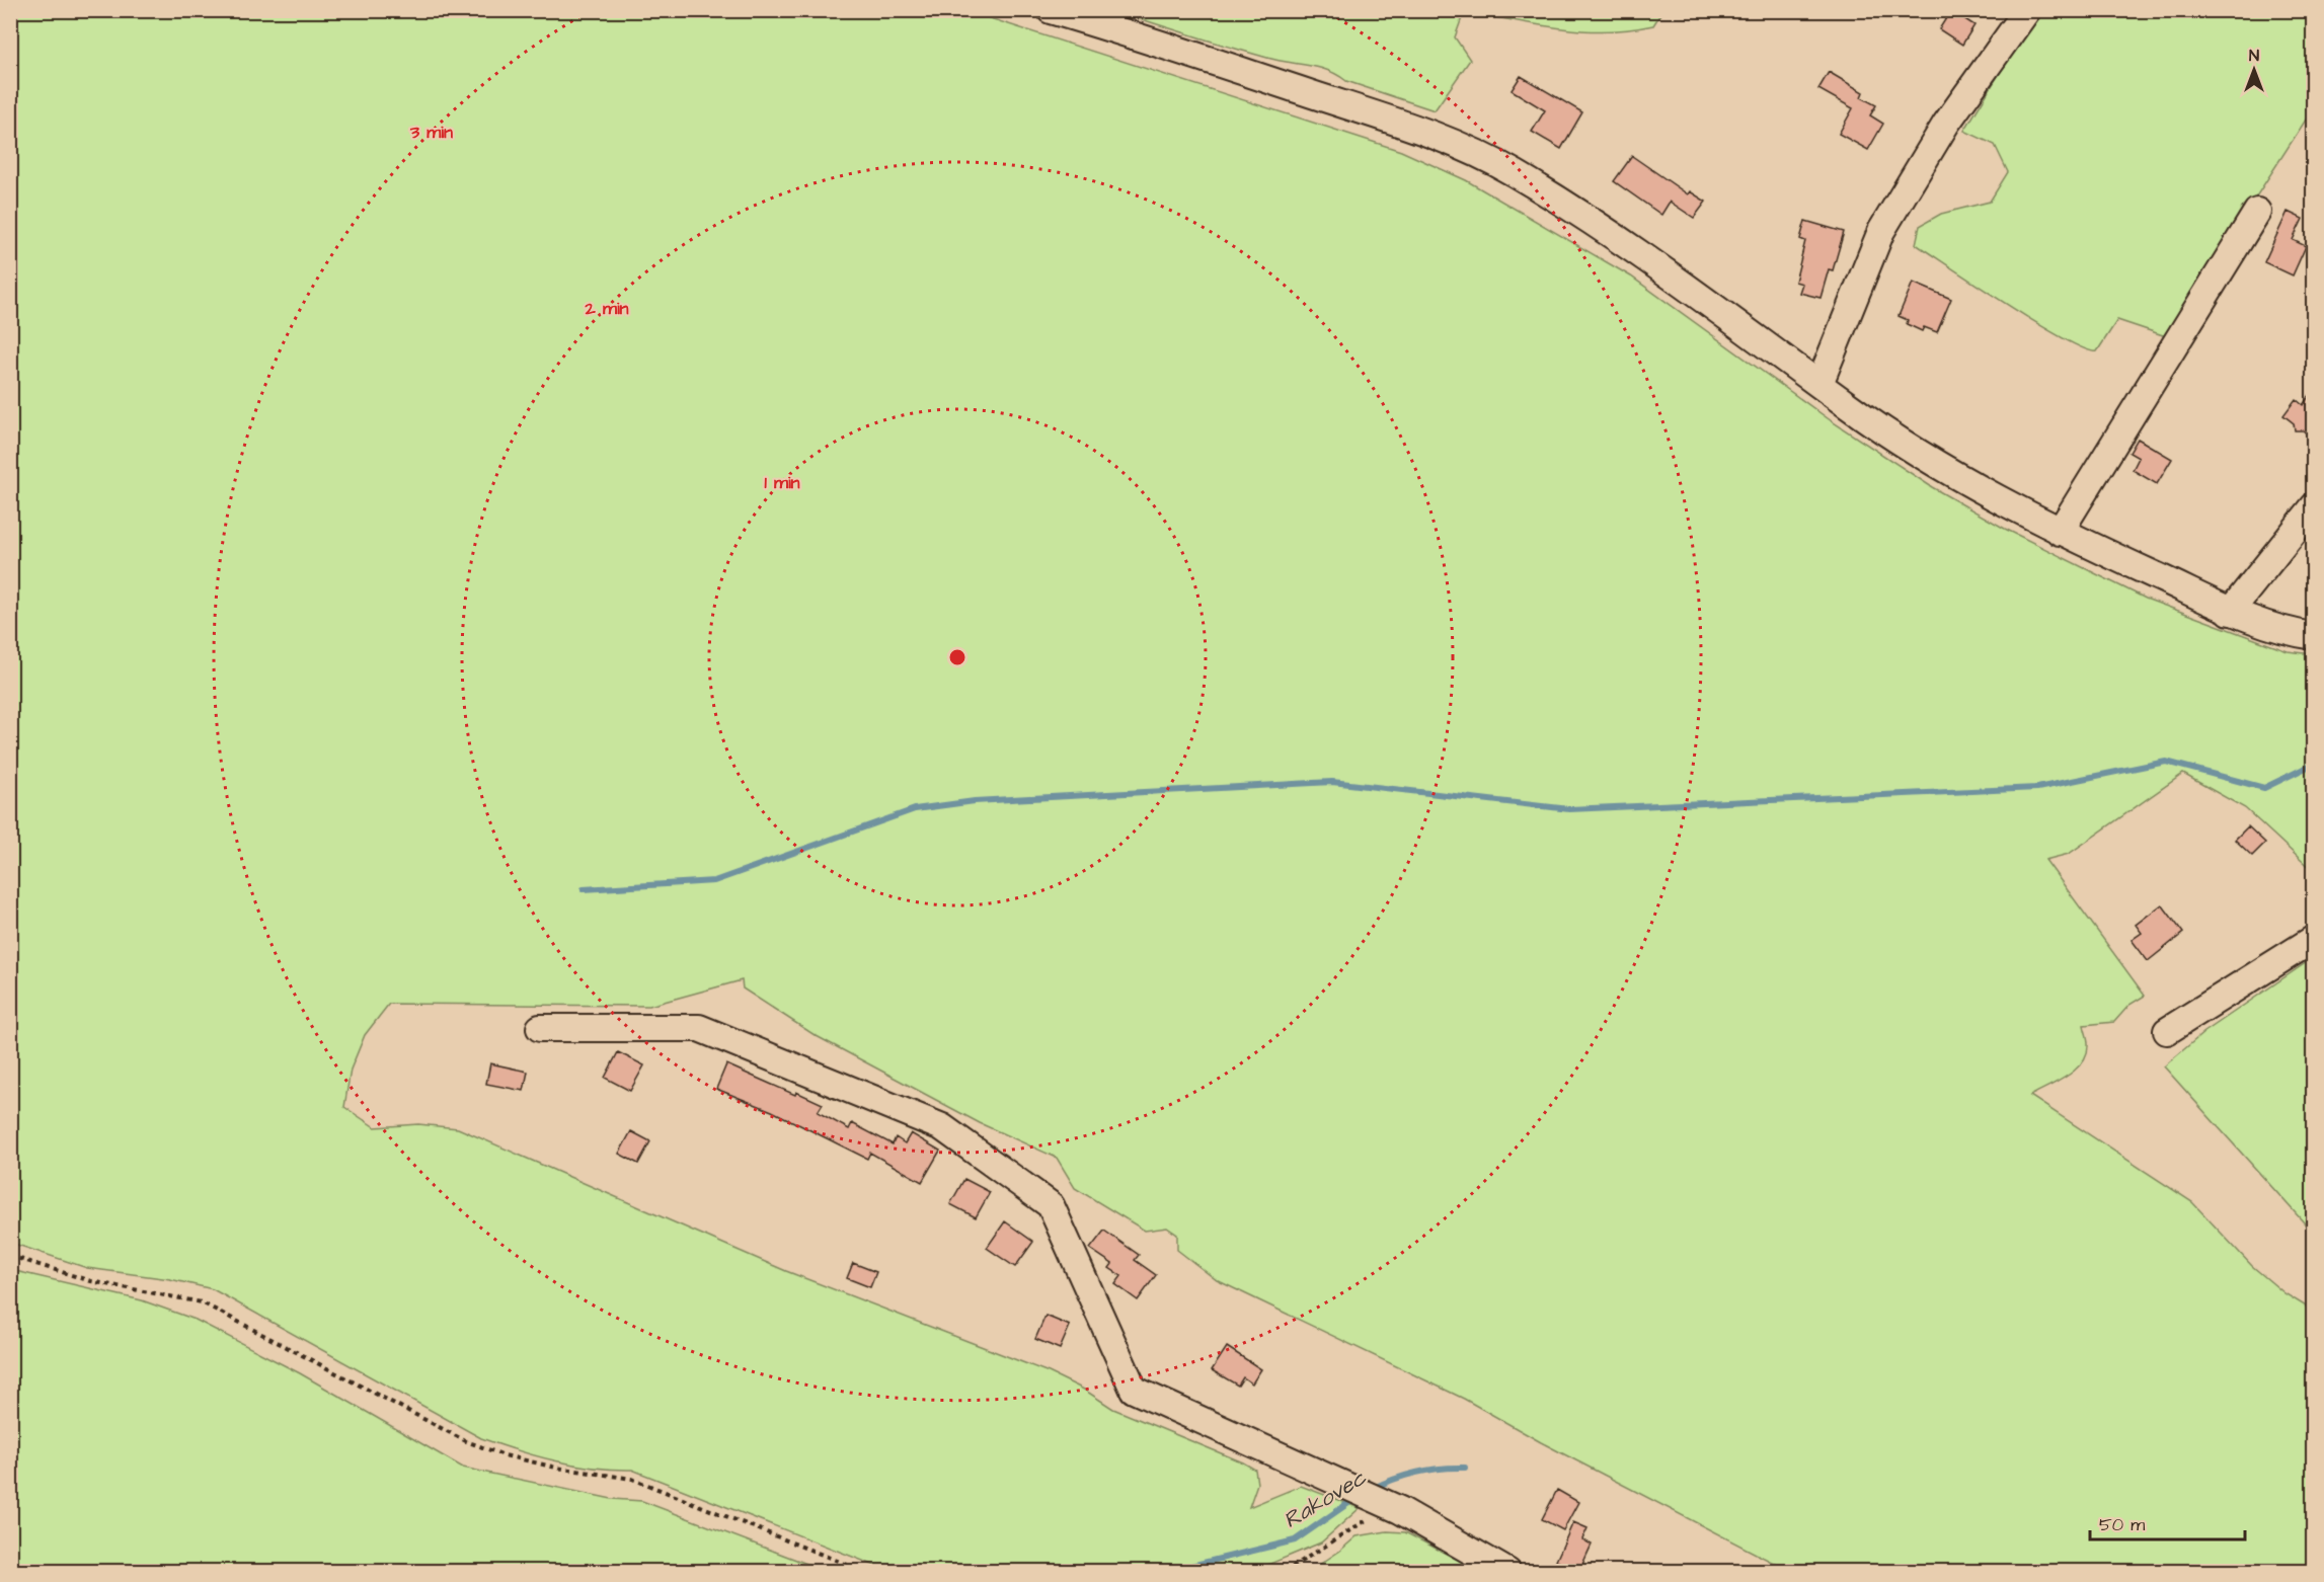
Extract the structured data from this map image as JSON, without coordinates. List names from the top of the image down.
{
  "water": ["Rakovec"],
  "scale_bar": "50 m",
  "north": "top",
  "rings": ["3 min", "2 min", "1 min"]
}
